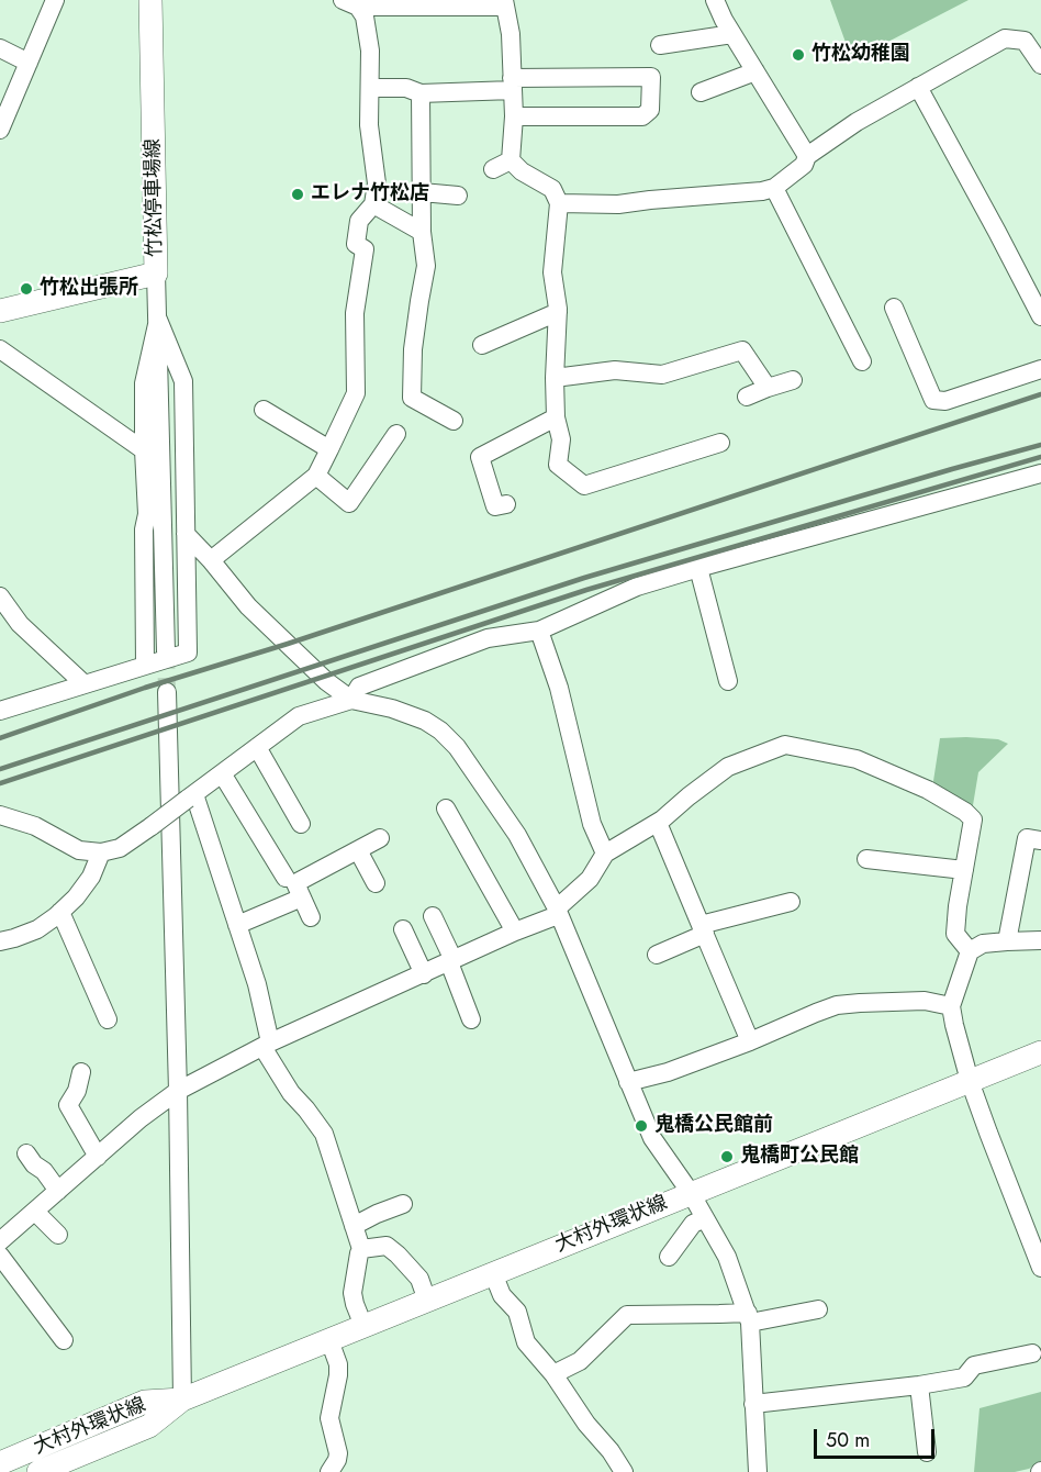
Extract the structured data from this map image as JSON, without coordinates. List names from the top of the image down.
{
  "streets": {
    "main road": ["竹松停車場線", "大村外環状線"]
  },
  "places": [
    "竹松幼稚園",
    "エレナ竹松店",
    "竹松出張所",
    "鬼橋公民館前",
    "鬼橋町公民館"
  ],
  "scale_bar": "50 m"
}
